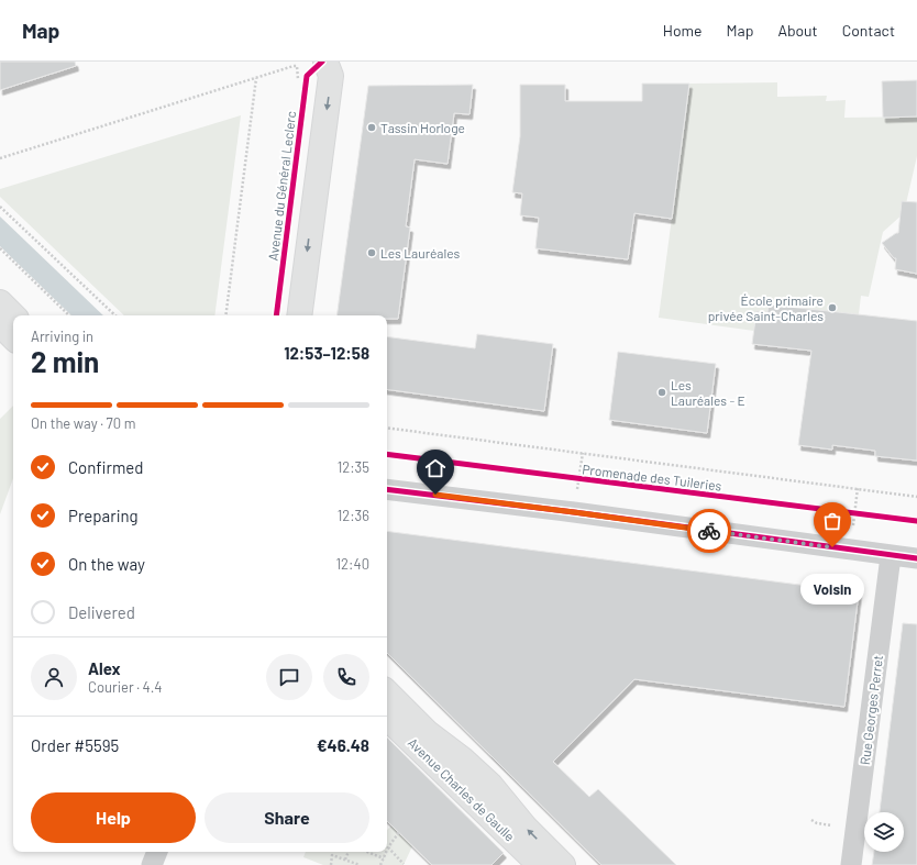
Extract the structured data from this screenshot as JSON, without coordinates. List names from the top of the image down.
{
  "streets": {
    "main road": ["Avenue Charles de Gaulle"],
    "street": ["Rue Georges Perret"],
    "cycle path": ["Avenue du Général Leclerc", "Promenade des Tuileries"]
  },
  "places": [
    "Tassin Horloge",
    "Les Lauréales",
    "École primaire privée Saint-Charles",
    "Les Lauréales - E",
    "Voisin"
  ],
  "page": {
    "header": "Map",
    "nav": [
      "Home",
      "Map",
      "About",
      "Contact"
    ],
    "heading": ["2 min", "Arriving in", "12:53–12:58"],
    "panel": [
      "Alex",
      "Courier · 4.4",
      "Order #5595",
      "€46.48"
    ],
    "bar": "On the way · 70 m",
    "list": [
      ["Confirmed", "12:35"],
      ["Preparing", "12:36"],
      ["On the way", "12:40"],
      "Delivered"
    ],
    "bubble": "Voisin",
    "buttons": ["Help", "Share"]
  }
}
